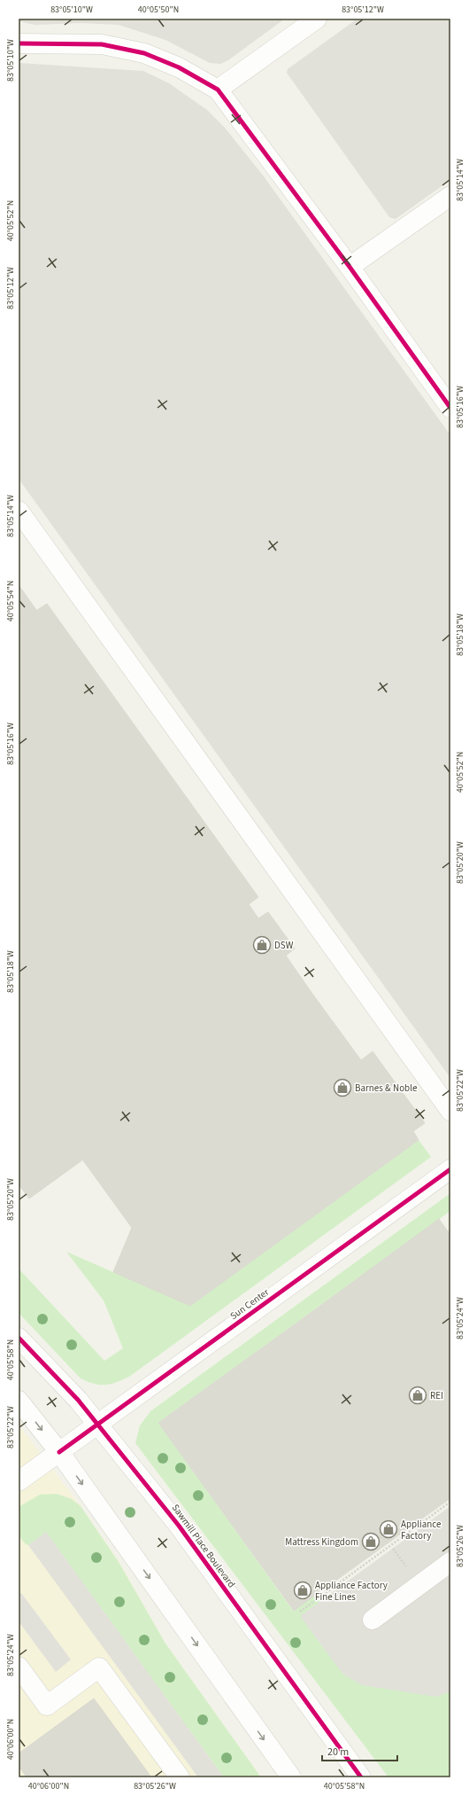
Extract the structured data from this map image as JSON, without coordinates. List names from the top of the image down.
{
  "streets": {
    "street": ["Sun Center", "Sawmill Place Boulevard"]
  },
  "crossings": [
    ["Sun Center", "Sawmill Place Boulevard"]
  ],
  "places": {
    "shop": [
      "DSW",
      "Barnes & Noble",
      "REI",
      "Appliance Factory",
      "Mattress Kingdom",
      "Appliance Factory Fine Lines"
    ]
  },
  "scale_bar": "20 m",
  "coordinates": [
    "83°05'10\"W",
    "40°05'50\"N",
    "83°05'12\"W",
    "83°05'14\"W",
    "40°05'52\"N",
    "83°05'16\"W",
    "40°05'54\"N",
    "83°05'18\"W",
    "83°05'20\"W",
    "83°05'22\"W",
    "83°05'24\"W",
    "40°05'58\"N",
    "83°05'26\"W",
    "40°06'00\"N"
  ]
}
